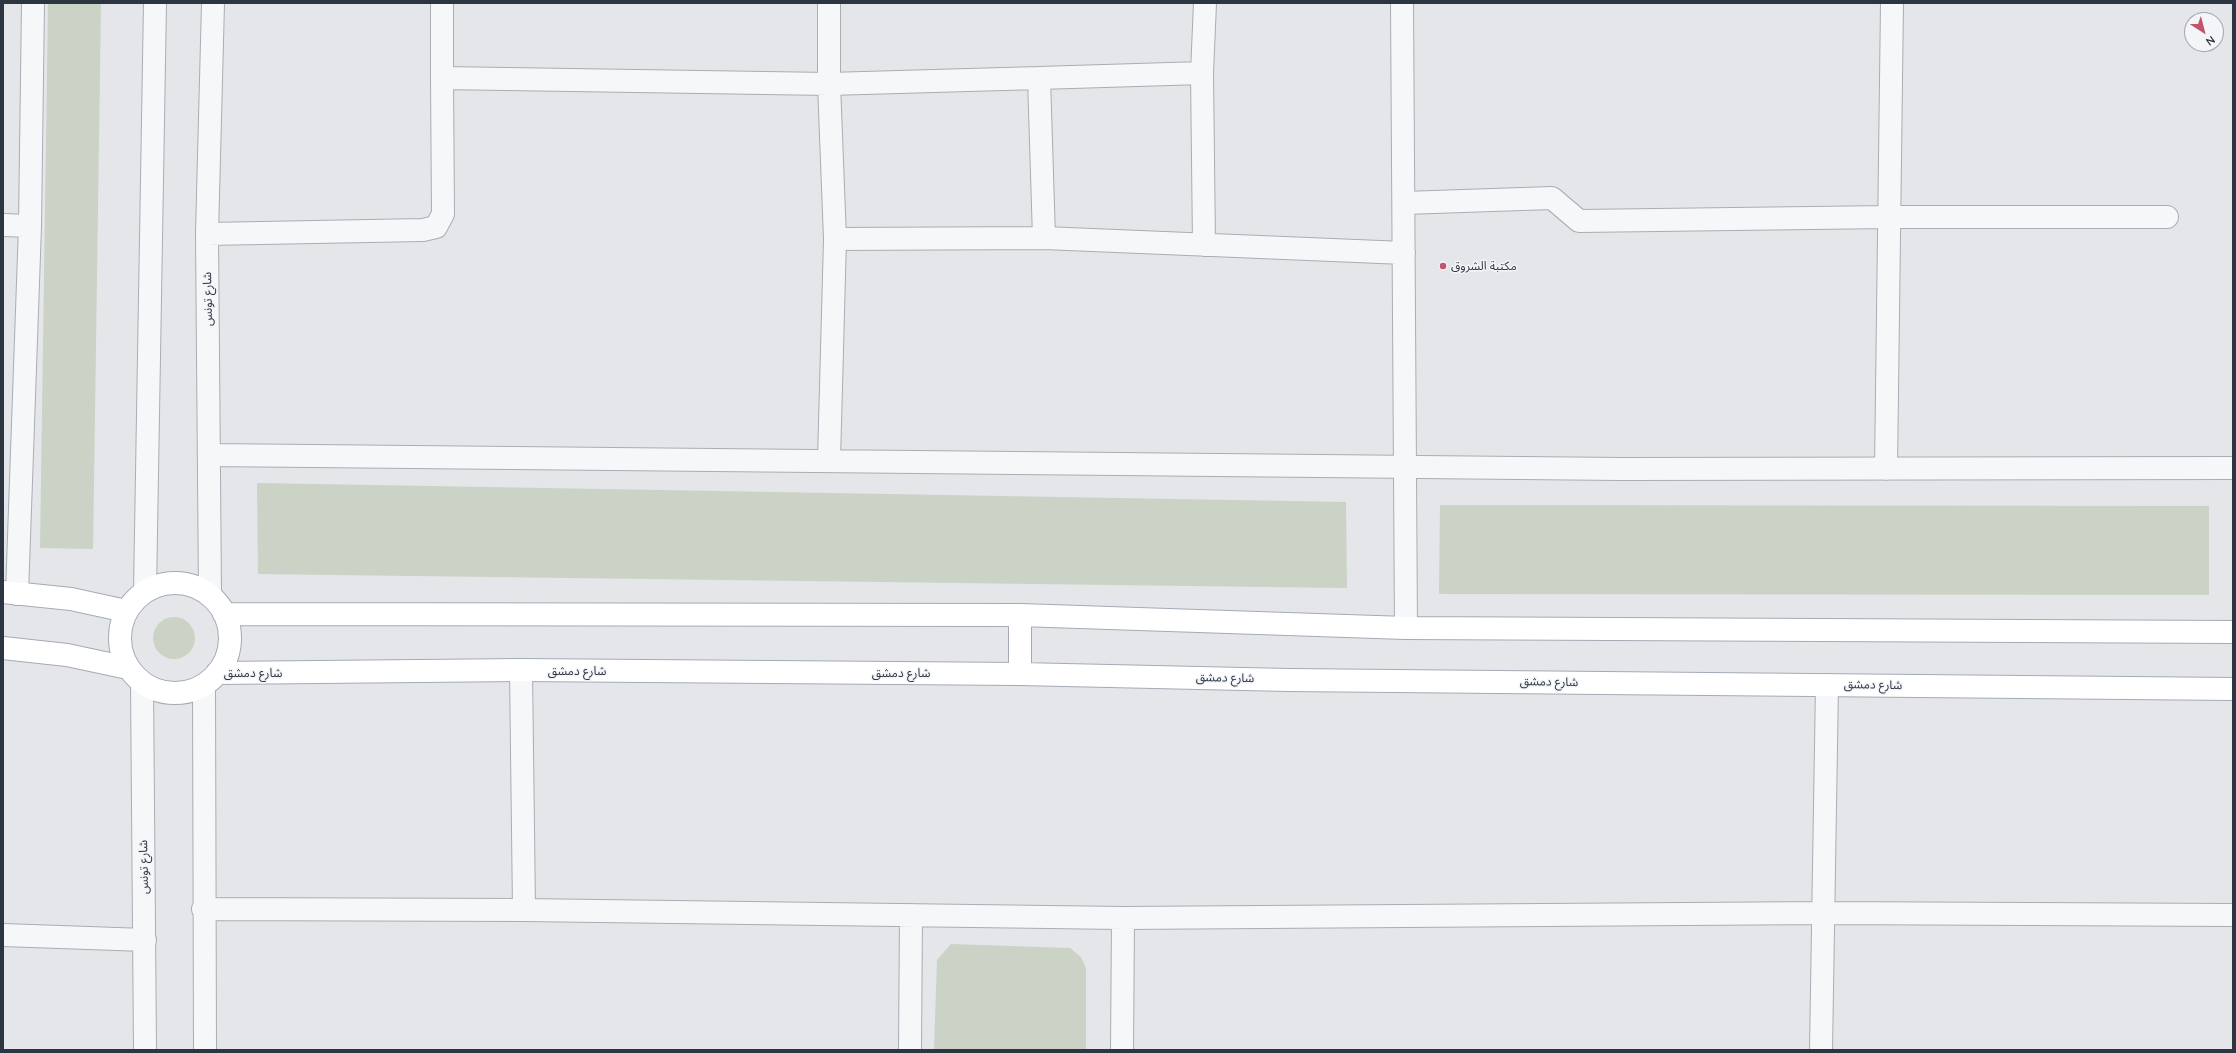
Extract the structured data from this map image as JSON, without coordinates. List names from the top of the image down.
{
  "streets": {
    "main road": ["شارع دمشق"],
    "street": ["شارع تونس"]
  },
  "crossings": [
    ["شارع تونس", "شارع دمشق"]
  ],
  "places": ["مكتبة الشروق"],
  "north": "bottom right"
}
